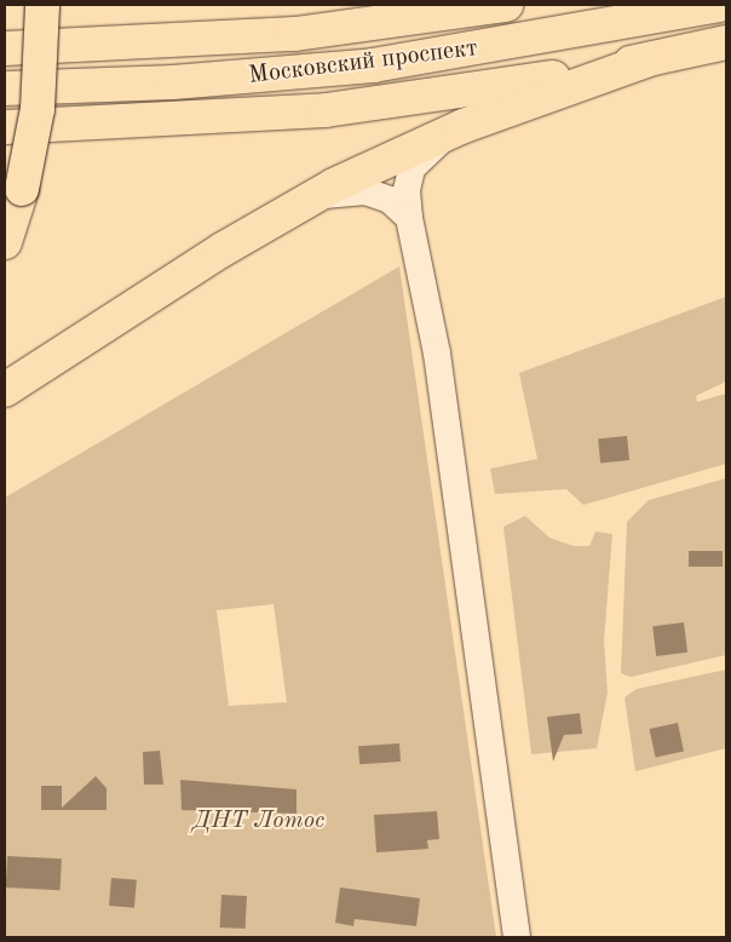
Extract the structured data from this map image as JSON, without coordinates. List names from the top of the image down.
{
  "streets": {
    "highway": ["Московский проспект"]
  },
  "parks": ["ДНТ Лотос"]
}
